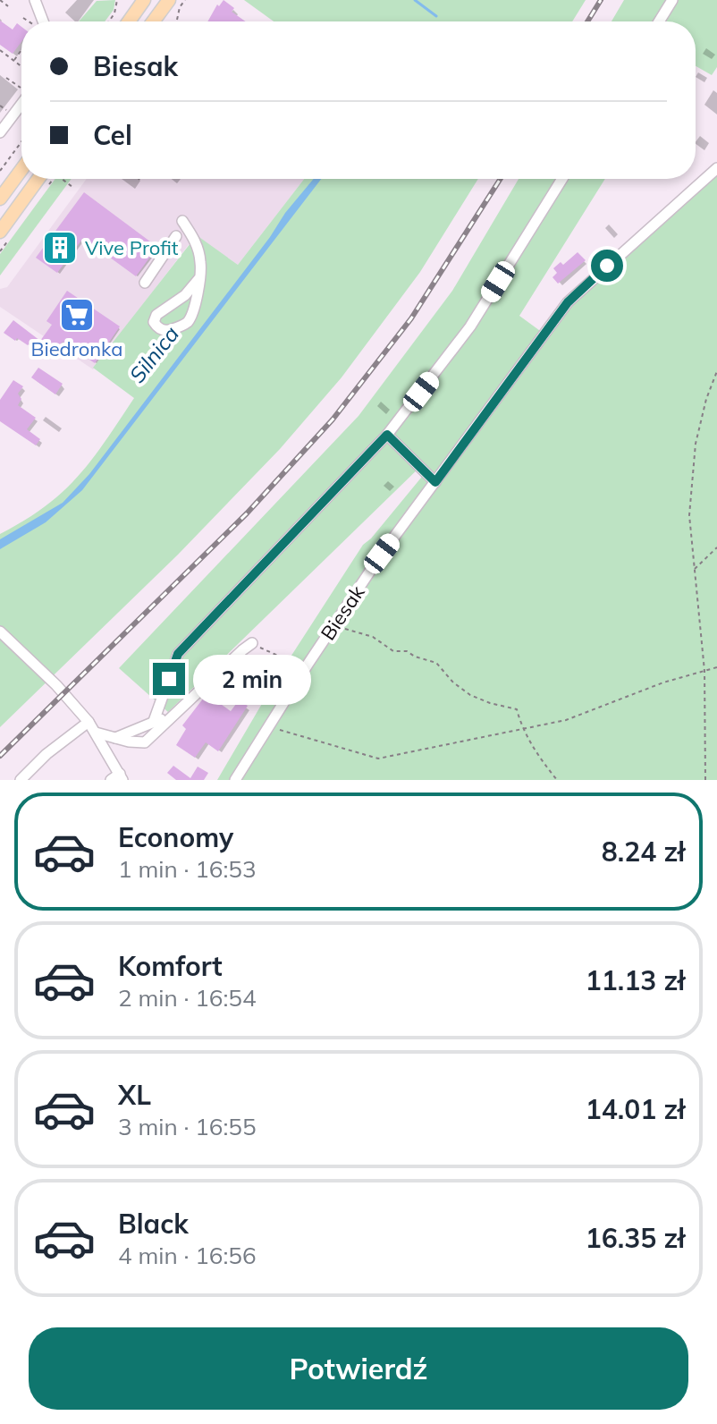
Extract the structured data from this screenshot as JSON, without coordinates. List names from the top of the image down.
{
  "streets": {
    "street": ["Biesak"]
  },
  "water": ["Silnica"],
  "places": {
    "building": ["Vive Profit"],
    "supermarket": ["Biedronka"]
  },
  "page": {
    "banner": ["Biesak", "Cel"],
    "bubble": "2 min",
    "list": [
      {
        "name": "Economy",
        "note": "1 min · 16:53",
        "value": "8.24 zł"
      },
      {
        "name": "Komfort",
        "note": "2 min · 16:54",
        "value": "11.13 zł"
      },
      {
        "name": "XL",
        "note": "3 min · 16:55",
        "value": "14.01 zł"
      },
      {
        "name": "Black",
        "note": "4 min · 16:56",
        "value": "16.35 zł"
      }
    ],
    "buttons": "Potwierdź"
  }
}
